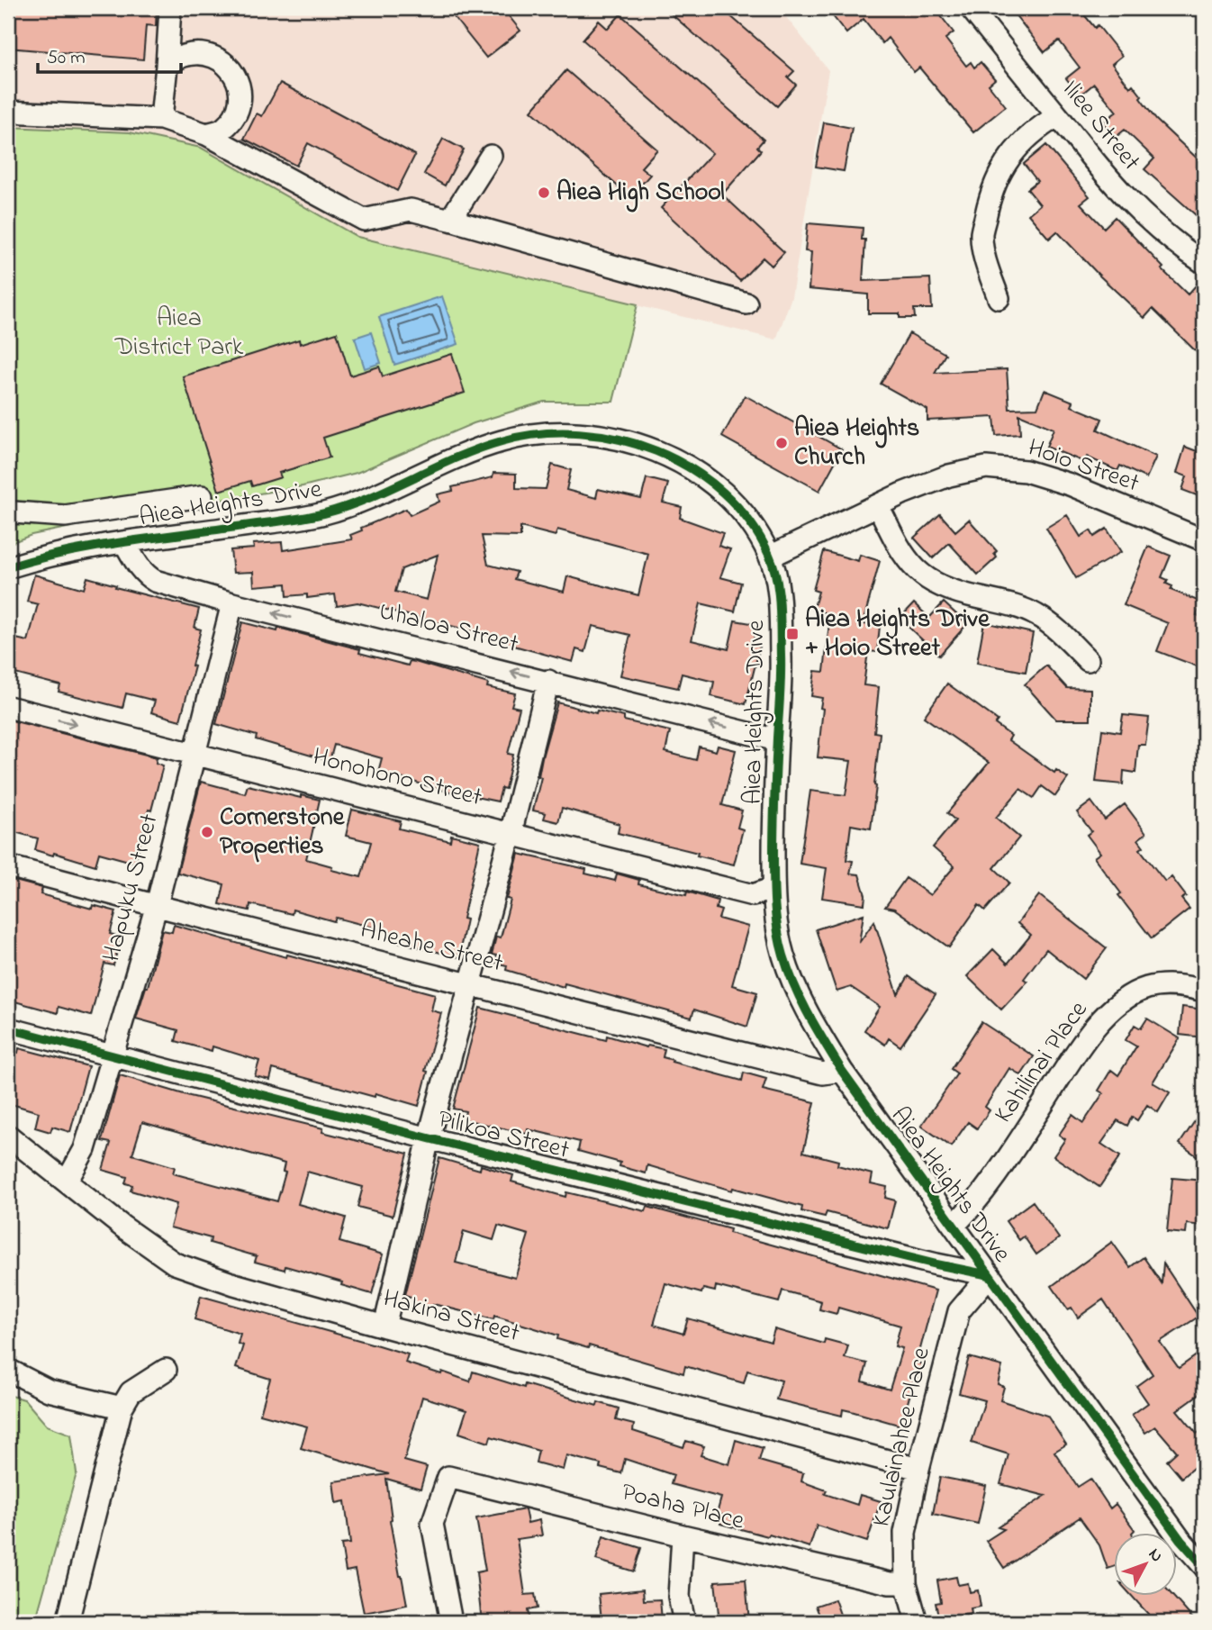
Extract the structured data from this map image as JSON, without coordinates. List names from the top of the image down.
{
  "streets": {
    "street": [
      "Iliee Street",
      "Hoio Street",
      "Aiea Heights Drive",
      "Uhaloa Street",
      "Honohono Street",
      "Hapuku Street",
      "Aheahe Street",
      "Kahilinai Place",
      "Pilikoa Street",
      "Hakina Street",
      "Kaulainahee Place",
      "Poaha Place"
    ]
  },
  "crossings": [
    ["Hoio Street", "Aiea Heights Drive"],
    ["Aiea Heights Drive", "Uhaloa Street"],
    ["Aiea Heights Drive", "Honohono Street"],
    ["Aiea Heights Drive", "Aheahe Street"],
    ["Aiea Heights Drive", "Kahilinai Place"],
    ["Aiea Heights Drive", "Pilikoa Street"],
    ["Aiea Heights Drive", "Kaulainahee Place"],
    ["Uhaloa Street", "Hapuku Street"],
    ["Honohono Street", "Hapuku Street"],
    ["Hapuku Street", "Aheahe Street"],
    ["Hapuku Street", "Pilikoa Street"],
    ["Hapuku Street", "Hakina Street"],
    ["Pilikoa Street", "Kaulainahee Place"],
    ["Hakina Street", "Kaulainahee Place"],
    ["Kaulainahee Place", "Poaha Place"]
  ],
  "one_way": ["Uhaloa Street"],
  "parks": ["Aiea District Park"],
  "places": {
    "other": ["Aiea High School", "Aiea Heights Church", "Cornerstone Properties"],
    "transit": ["Aiea Heights Drive + Hoio Street"]
  },
  "scale_bar": "50 m",
  "north": "top right"
}
